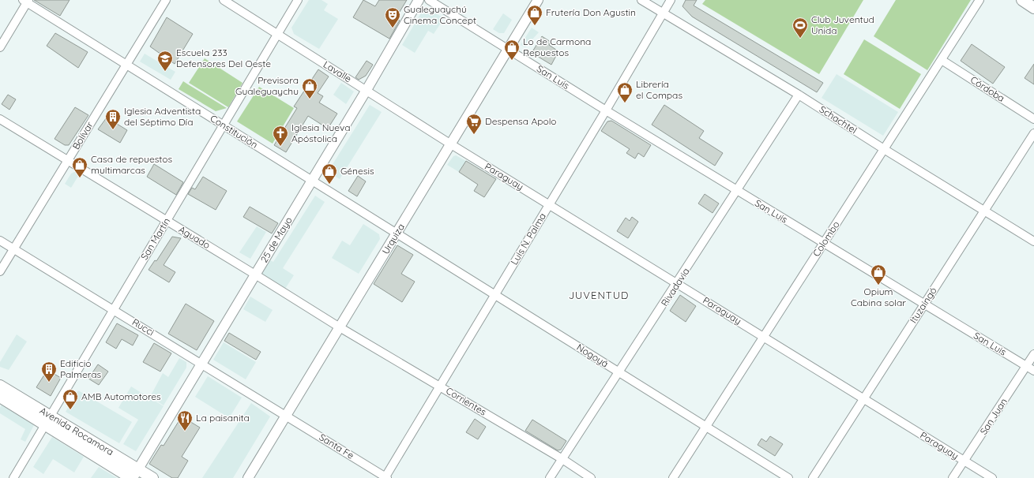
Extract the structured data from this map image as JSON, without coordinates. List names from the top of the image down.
{
  "streets": {
    "main road": ["Avenida Rocamora"],
    "street": [
      "Lavalle",
      "San Luis",
      "Córdoba",
      "Schachtel",
      "Constitución",
      "Bolívar",
      "Paraguay",
      "Aguado",
      "San Martín",
      "Urquiza",
      "Luis N. Palma",
      "Colombo",
      "25 de Mayo",
      "Rivadavia",
      "Ituzaingó",
      "Rucci",
      "Nogoyá",
      "Corrientes",
      "San Juan",
      "Santa Fe"
    ]
  },
  "crossings": [
    ["Lavalle", "Paraguay"],
    ["Lavalle", "San Martín"],
    ["Lavalle", "Urquiza"],
    ["Lavalle", "25 de Mayo"],
    ["San Luis", "Urquiza"],
    ["San Luis", "Luis N. Palma"],
    ["San Luis", "Colombo"],
    ["San Luis", "Rivadavia"],
    ["San Luis", "Ituzaingó"],
    ["San Luis", "San Juan"],
    ["Córdoba", "Colombo"],
    ["Schachtel", "Luis N. Palma"],
    ["Schachtel", "Colombo"],
    ["Schachtel", "Rivadavia"],
    ["Schachtel", "Ituzaingó"],
    ["Constitución", "Bolívar"],
    ["Constitución", "San Martín"],
    ["Constitución", "Urquiza"],
    ["Constitución", "25 de Mayo"],
    ["Constitución", "Nogoyá"],
    ["Bolívar", "Aguado"],
    ["Bolívar", "Rucci"],
    ["Paraguay", "Urquiza"],
    ["Paraguay", "Luis N. Palma"],
    ["Paraguay", "Colombo"],
    ["Paraguay", "Rivadavia"],
    ["Paraguay", "Ituzaingó"],
    ["Paraguay", "San Juan"],
    ["Aguado", "San Martín"],
    ["Aguado", "Urquiza"],
    ["Aguado", "25 de Mayo"],
    ["Aguado", "Corrientes"],
    ["San Martín", "Rucci"],
    ["San Martín", "Avenida Rocamora"],
    ["Urquiza", "Rucci"],
    ["Urquiza", "Nogoyá"],
    ["Urquiza", "Corrientes"],
    ["Urquiza", "Santa Fe"],
    ["Luis N. Palma", "Nogoyá"],
    ["Luis N. Palma", "Corrientes"],
    ["Luis N. Palma", "Santa Fe"],
    ["Colombo", "Nogoyá"],
    ["25 de Mayo", "Rucci"],
    ["25 de Mayo", "Avenida Rocamora"],
    ["Rivadavia", "Nogoyá"],
    ["Rivadavia", "Corrientes"],
    ["Rucci", "Santa Fe"]
  ],
  "districts": ["JUVENTUD"],
  "places": {
    "shop": [
      "Frutería Don Agustin",
      "Lo de Carmona Repuestos",
      "Previsora Gualeguaychu",
      "Librería el Compas",
      "Casa de repuestos multimarcas",
      "Génesis",
      "Opium Cabina solar",
      "AMB Automotores"
    ],
    "theatre": ["Gualeguaychú Cinema Concept"],
    "sports": ["Club Juventud Unida"],
    "school or university": ["Escuela 233 Defensores Del Oeste"],
    "building": ["Iglesia Adventista del Séptimo Día", "Edificio Palmeras"],
    "supermarket": ["Despensa Apolo"],
    "church": ["Iglesia Nueva Apóstolica"],
    "restaurant": ["La paisanita"]
  }
}
